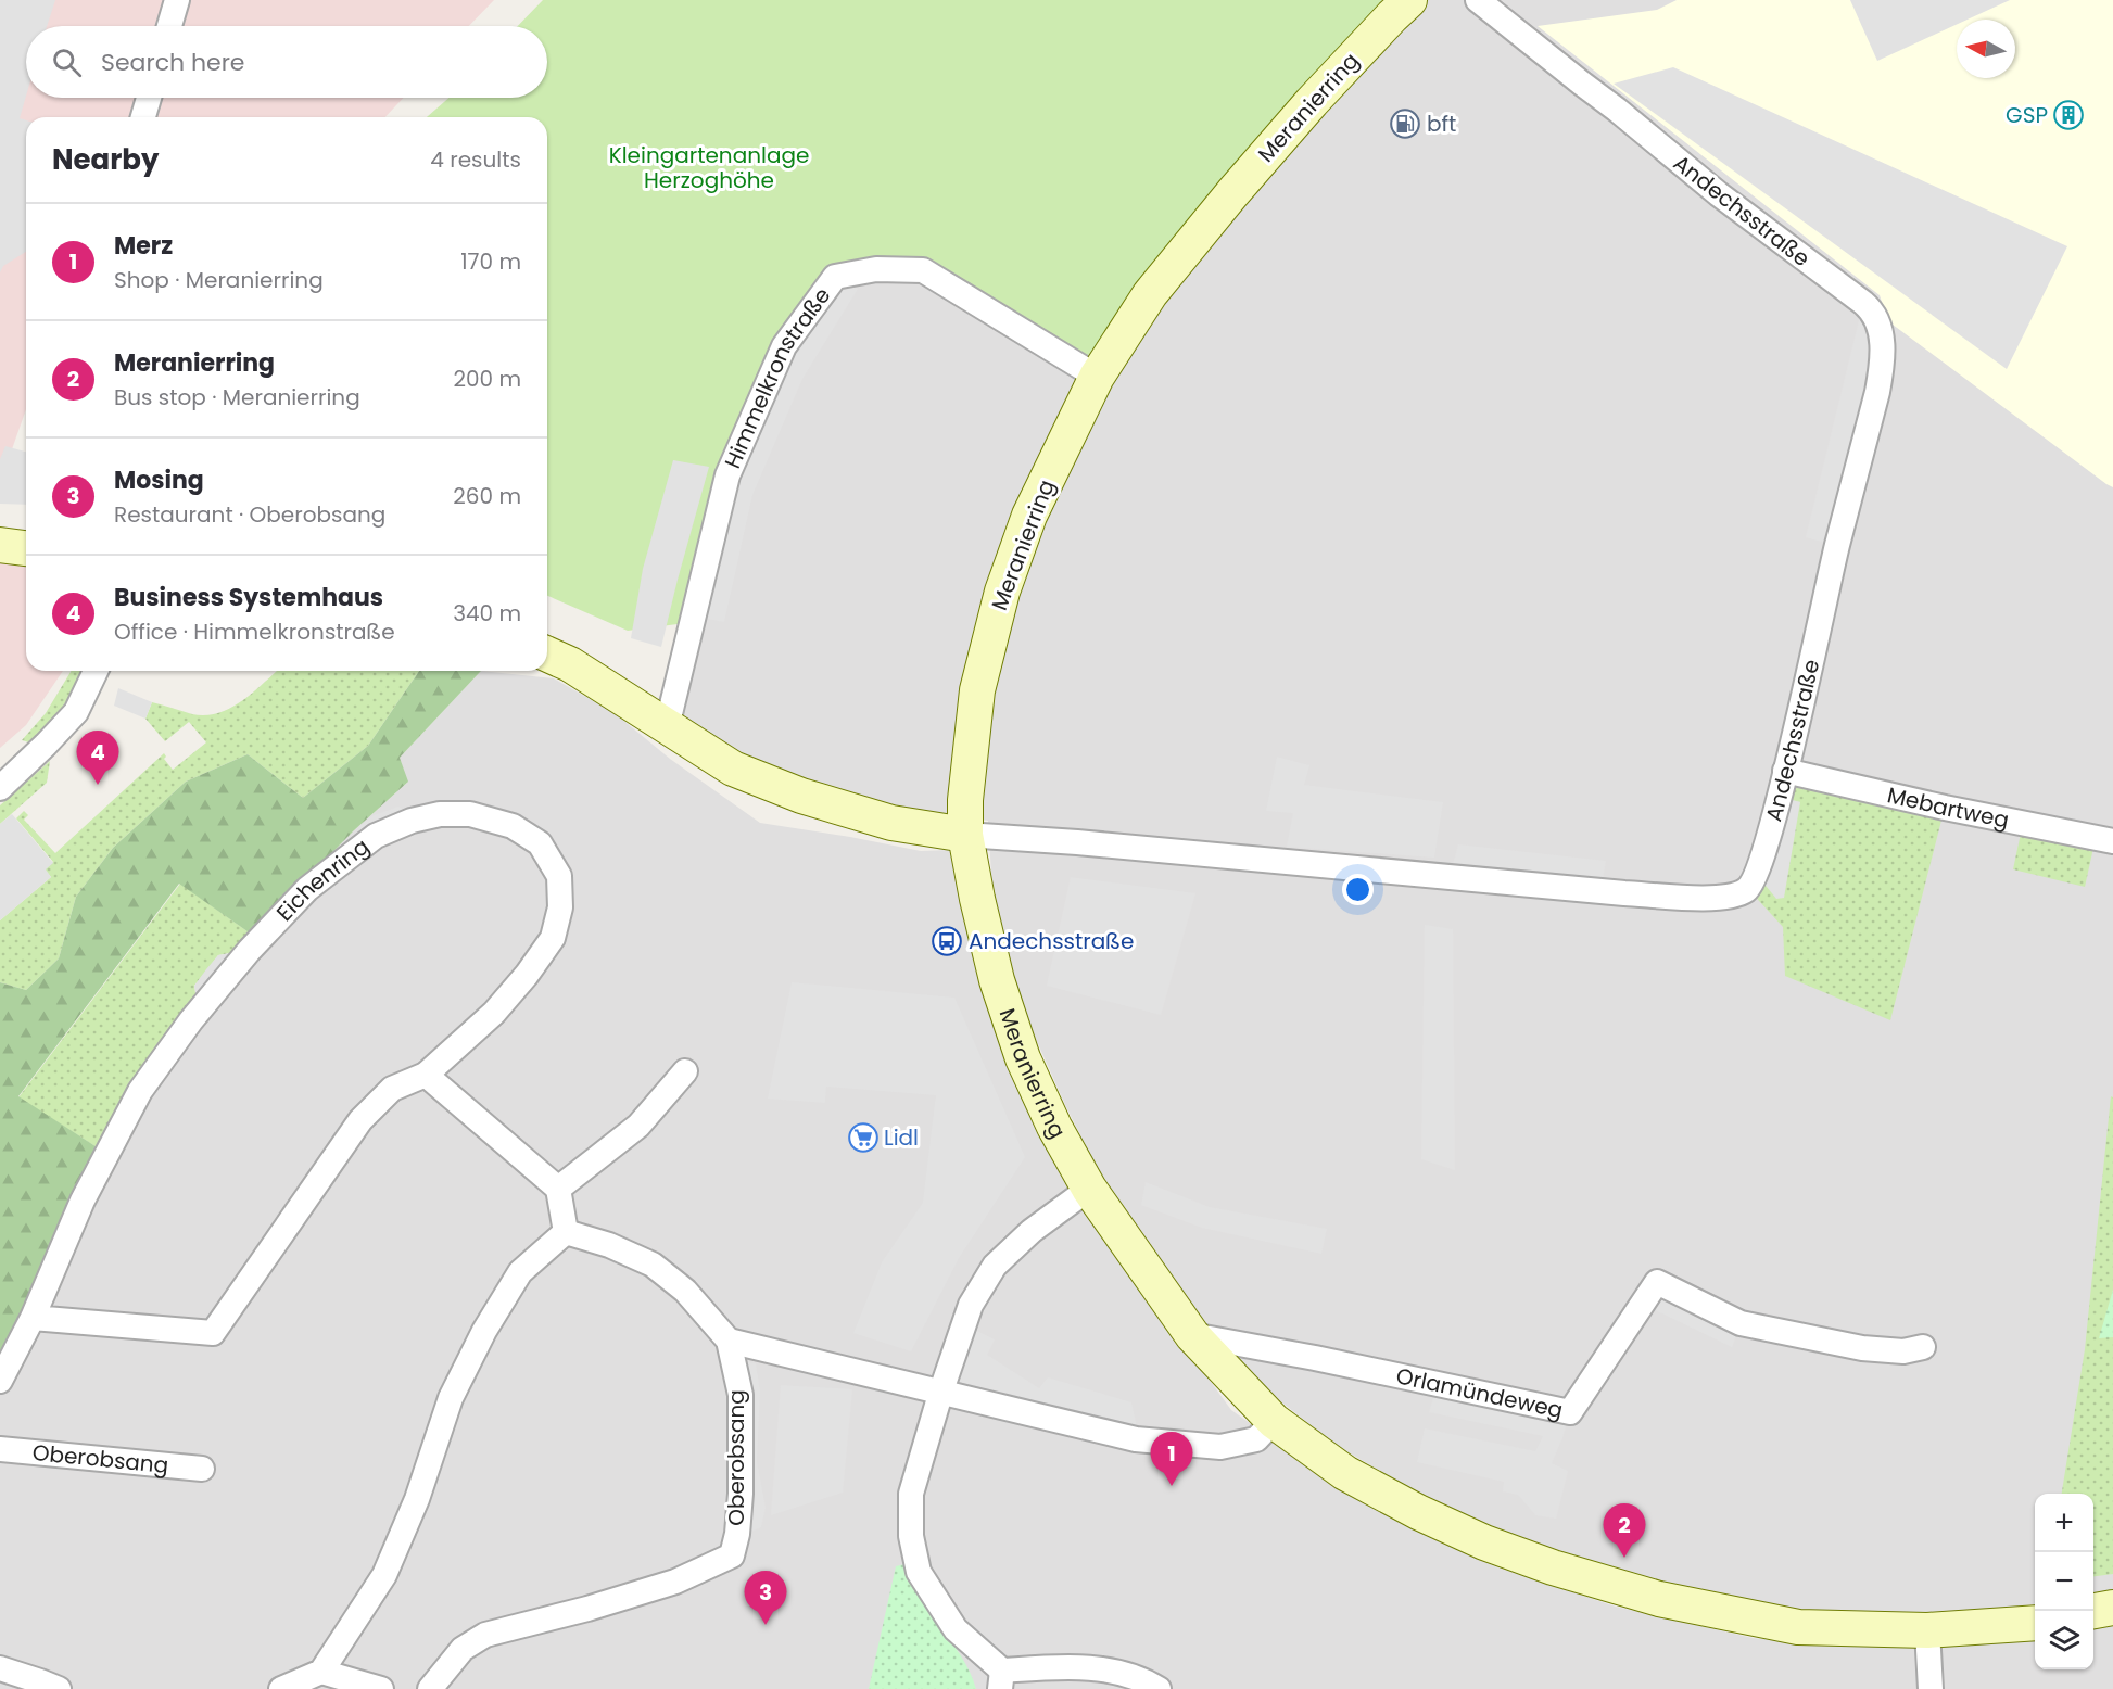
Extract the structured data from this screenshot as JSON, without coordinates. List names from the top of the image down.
{
  "streets": {
    "street": [
      "Meranierring",
      "Andechsstraße",
      "Himmelkronstraße",
      "Mebartweg",
      "Eichenring",
      "Orlamündeweg",
      "Oberobsang"
    ]
  },
  "crossings": [
    ["Meranierring", "Andechsstraße"],
    ["Meranierring", "Himmelkronstraße"],
    ["Meranierring", "Orlamündeweg"],
    ["Andechsstraße", "Mebartweg"]
  ],
  "parks": ["Kleingartenanlage Herzoghöhe"],
  "places": {
    "building": ["GSP"],
    "fuel station": ["bft"],
    "bus stop": ["Andechsstraße"],
    "supermarket": ["Lidl"]
  },
  "north": "left",
  "page": {
    "search": "Search here",
    "heading": ["Nearby", "4 results"],
    "list": [
      {
        "mark": "1",
        "name": "Merz",
        "note": "Shop · Meranierring",
        "value": "170 m"
      },
      {
        "mark": "2",
        "name": "Meranierring",
        "note": "Bus stop · Meranierring",
        "value": "200 m"
      },
      {
        "mark": "3",
        "name": "Mosing",
        "note": "Restaurant · Oberobsang",
        "value": "260 m"
      },
      {
        "mark": "4",
        "name": "Business Systemhaus",
        "note": "Office · Himmelkronstraße",
        "value": "340 m"
      }
    ],
    "pins": [
      "4",
      "1",
      "2",
      "3"
    ],
    "map_buttons": ["+", "−"]
  }
}
